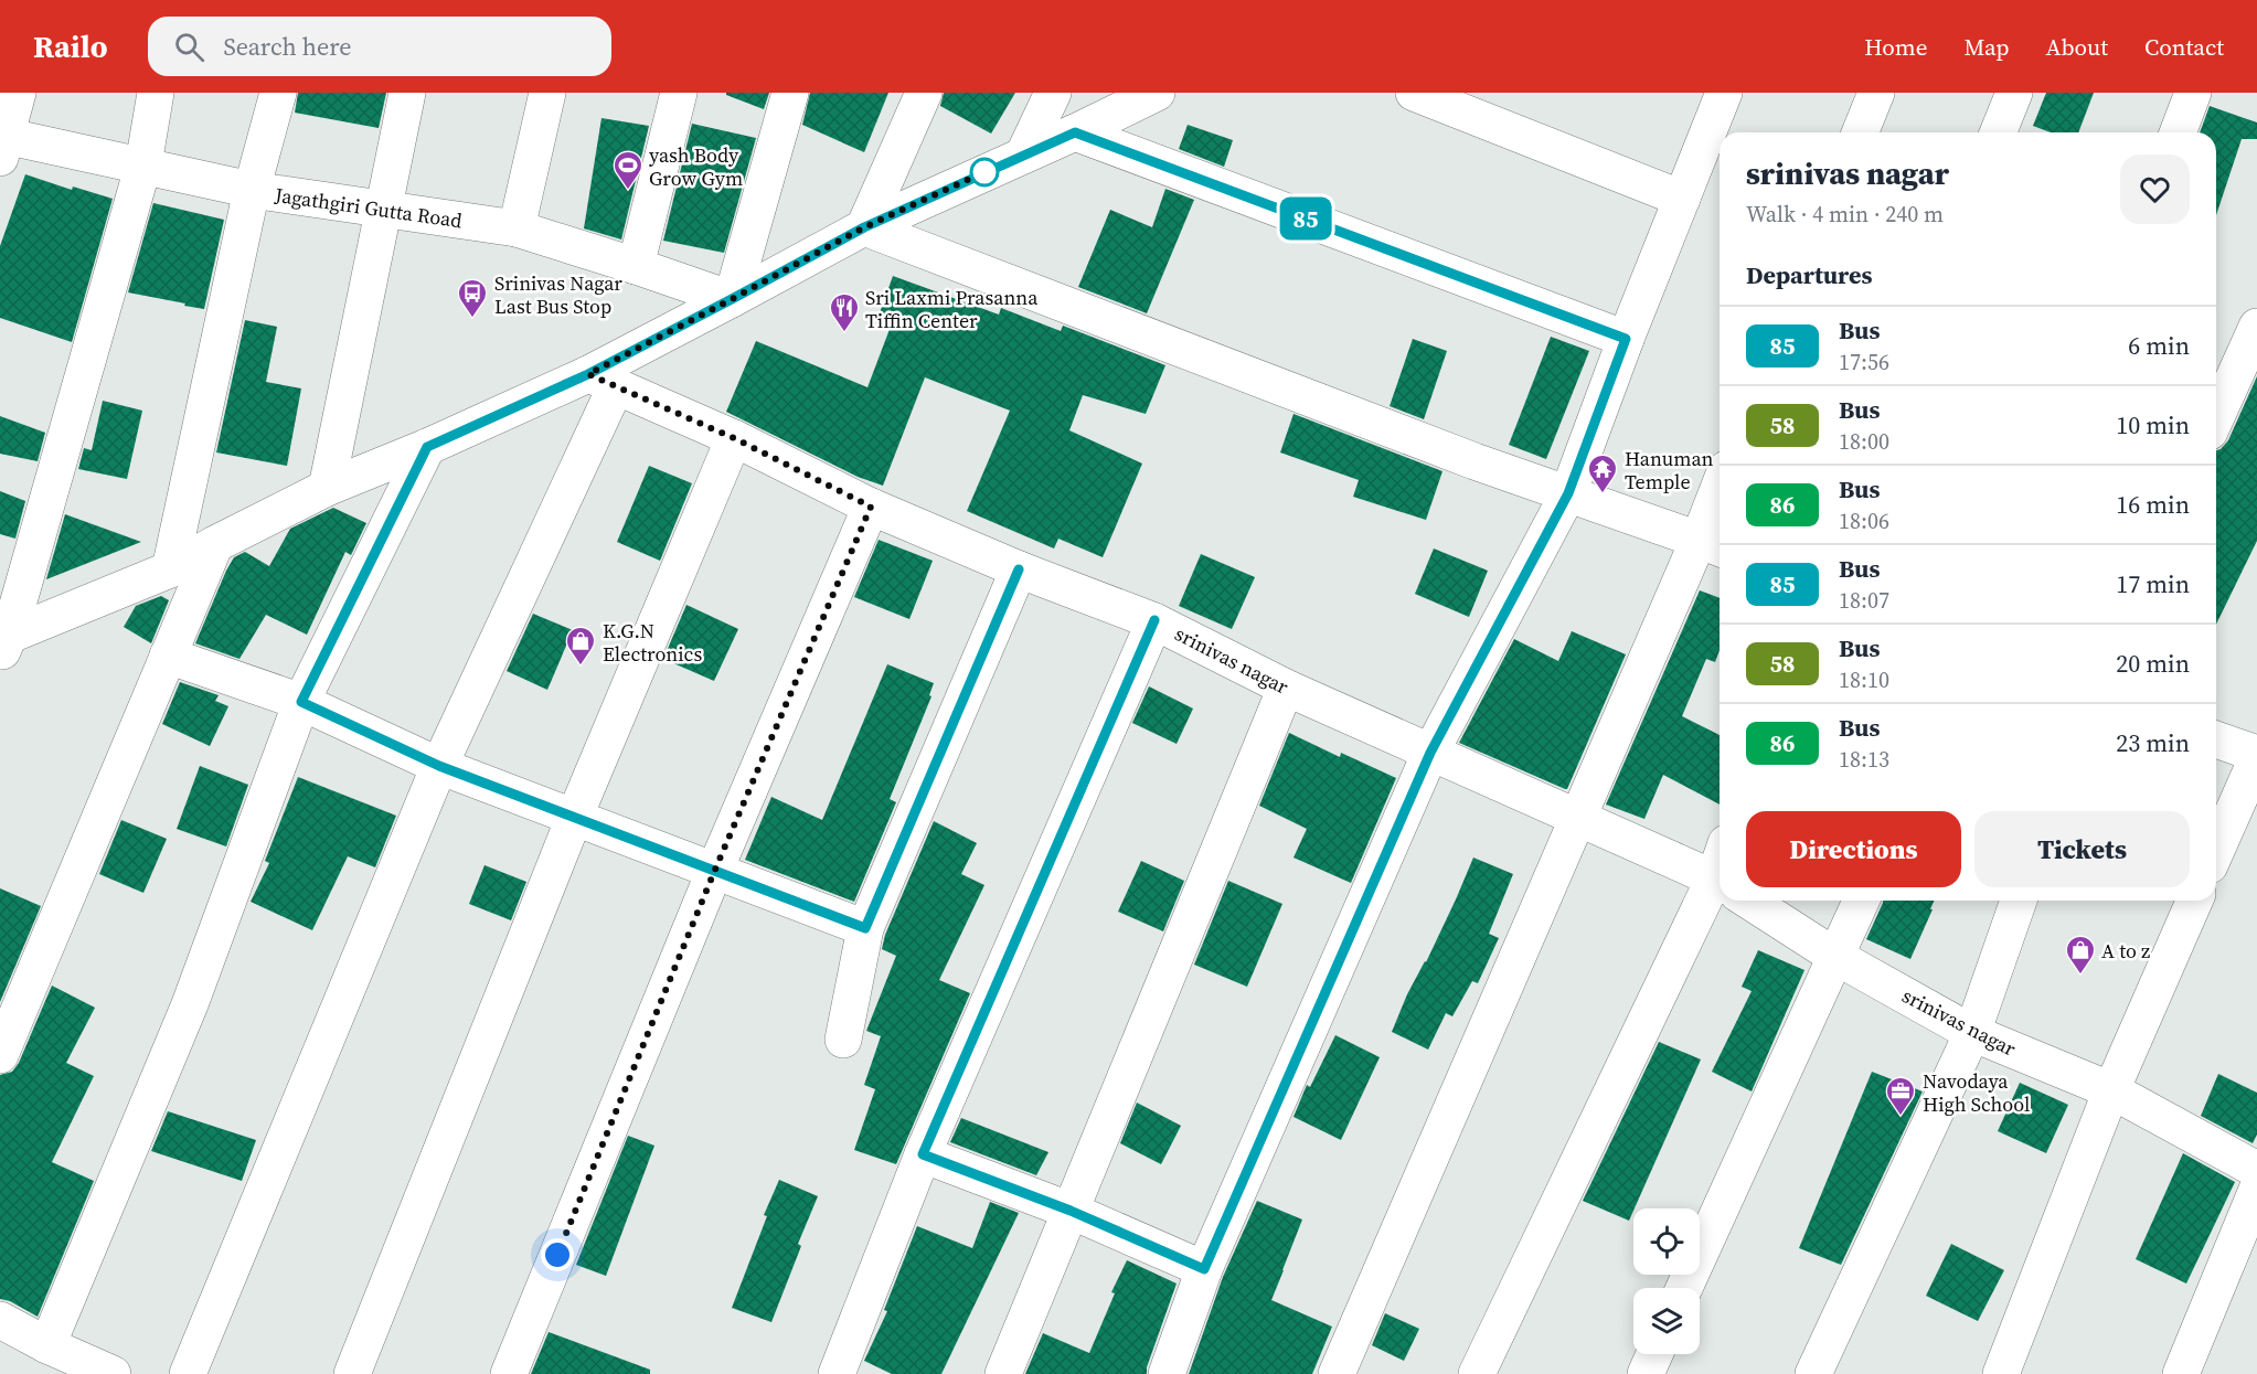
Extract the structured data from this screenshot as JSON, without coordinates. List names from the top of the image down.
{
  "streets": {
    "street": ["Jagathgiri Gutta Road", "srinivas nagar"]
  },
  "places": {
    "sports": ["yash Body Grow Gym"],
    "bus stop": ["Srinivas Nagar Last Bus Stop"],
    "restaurant": ["Sri Laxmi Prasanna Tiffin Center"],
    "temple": ["Hanuman Temple"],
    "shop": ["K.G.N Electronics", "A to z"],
    "office": ["Navodaya High School"]
  },
  "lines": ["bus line 85"],
  "page": {
    "header": "Railo",
    "search": "Search here",
    "nav": [
      "Home",
      "Map",
      "About",
      "Contact"
    ],
    "on_map": "85",
    "heading": [
      ["srinivas nagar", "Walk · 4 min · 240 m"],
      "Departures"
    ],
    "list": [
      {
        "mark": "85",
        "name": "Bus",
        "note": "17:56",
        "value": "6 min"
      },
      {
        "mark": "58",
        "name": "Bus",
        "note": "18:00",
        "value": "10 min"
      },
      {
        "mark": "86",
        "name": "Bus",
        "note": "18:06",
        "value": "16 min"
      },
      {
        "mark": "85",
        "name": "Bus",
        "note": "18:07",
        "value": "17 min"
      },
      {
        "mark": "58",
        "name": "Bus",
        "note": "18:10",
        "value": "20 min"
      },
      {
        "mark": "86",
        "name": "Bus",
        "note": "18:13",
        "value": "23 min"
      }
    ],
    "buttons": ["Directions", "Tickets"]
  }
}
